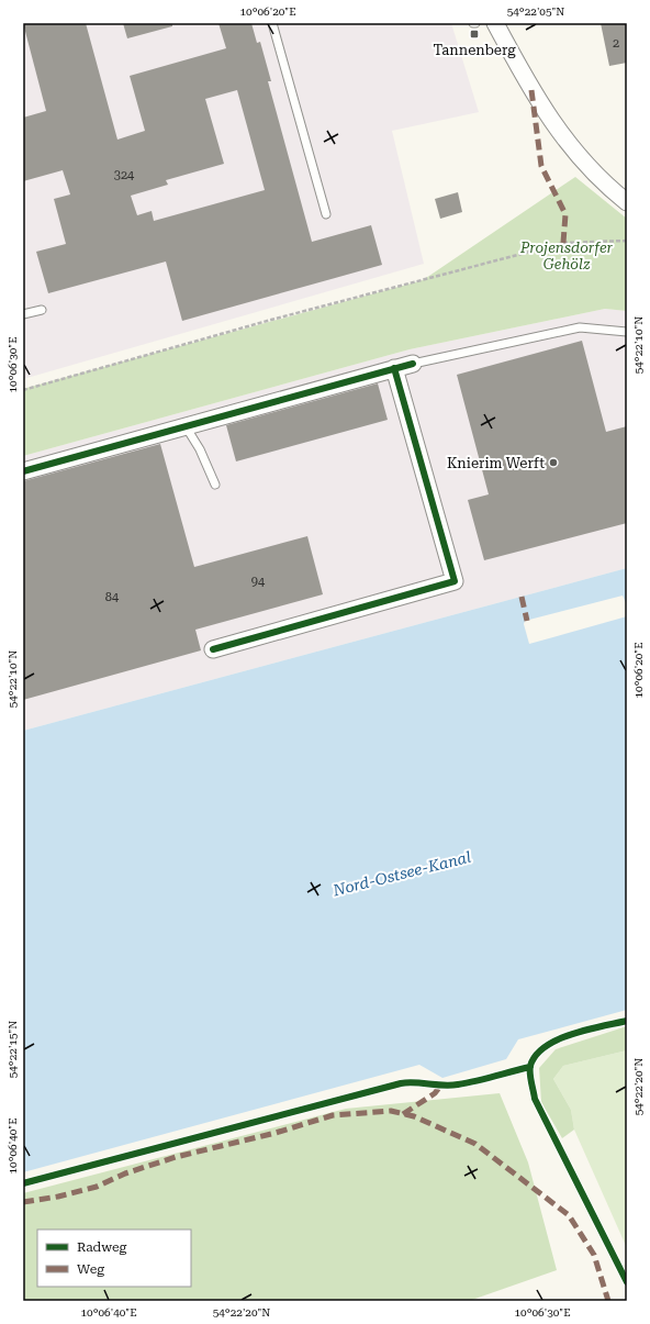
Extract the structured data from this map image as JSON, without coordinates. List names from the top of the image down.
{
  "water": ["Nord-Ostsee-Kanal"],
  "parks": ["Projensdorfer Gehölz"],
  "places": {
    "transit": ["Tannenberg"],
    "other": ["Knierim Werft"]
  },
  "house_numbers": [
    "2",
    "324",
    "94",
    "84"
  ],
  "legend": ["Radweg", "Weg"],
  "coordinates": [
    "10°06'20\"E",
    "54°22'05\"N",
    "54°22'10\"N",
    "10°06'30\"E",
    "54°22'15\"N",
    "54°22'20\"N",
    "10°06'40\"E"
  ]
}
